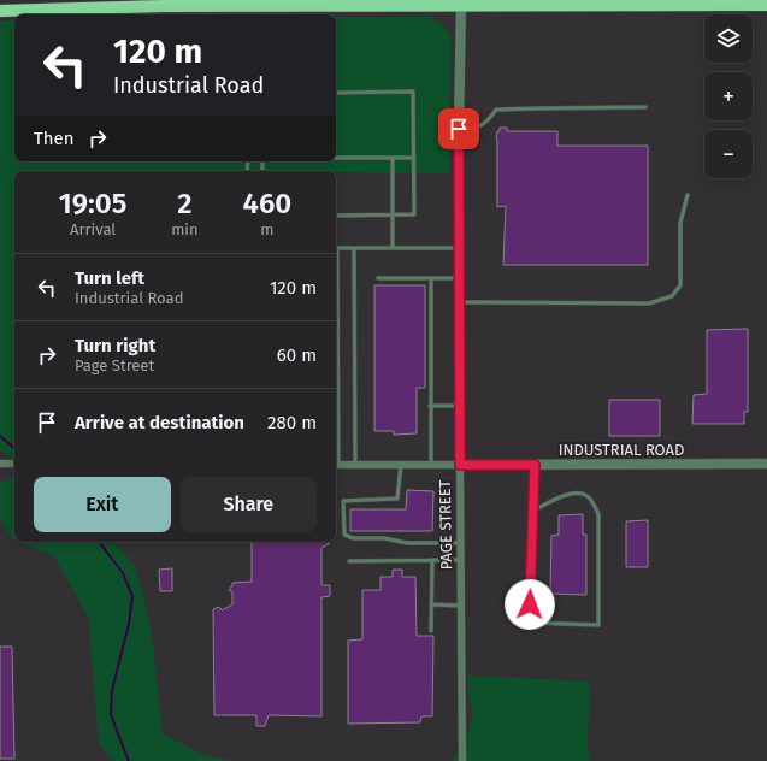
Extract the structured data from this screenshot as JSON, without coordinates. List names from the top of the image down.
{
  "streets": {
    "street": ["INDUSTRIAL ROAD", "PAGE STREET"]
  },
  "crossings": [
    ["INDUSTRIAL ROAD", "PAGE STREET"]
  ],
  "page": {
    "map_buttons": ["+", "−"],
    "turn": ["120 m", "Industrial Road"],
    "then": "Then",
    "eta": [
      "19:05",
      "Arrival",
      "2",
      "min",
      "460",
      "m"
    ],
    "list": [
      {
        "name": "Turn left",
        "note": "Industrial Road",
        "value": "120 m"
      },
      {
        "name": "Turn right",
        "note": "Page Street",
        "value": "60 m"
      },
      {
        "name": "Arrive at destination",
        "value": "280 m"
      }
    ],
    "buttons": ["Exit", "Share"]
  }
}
